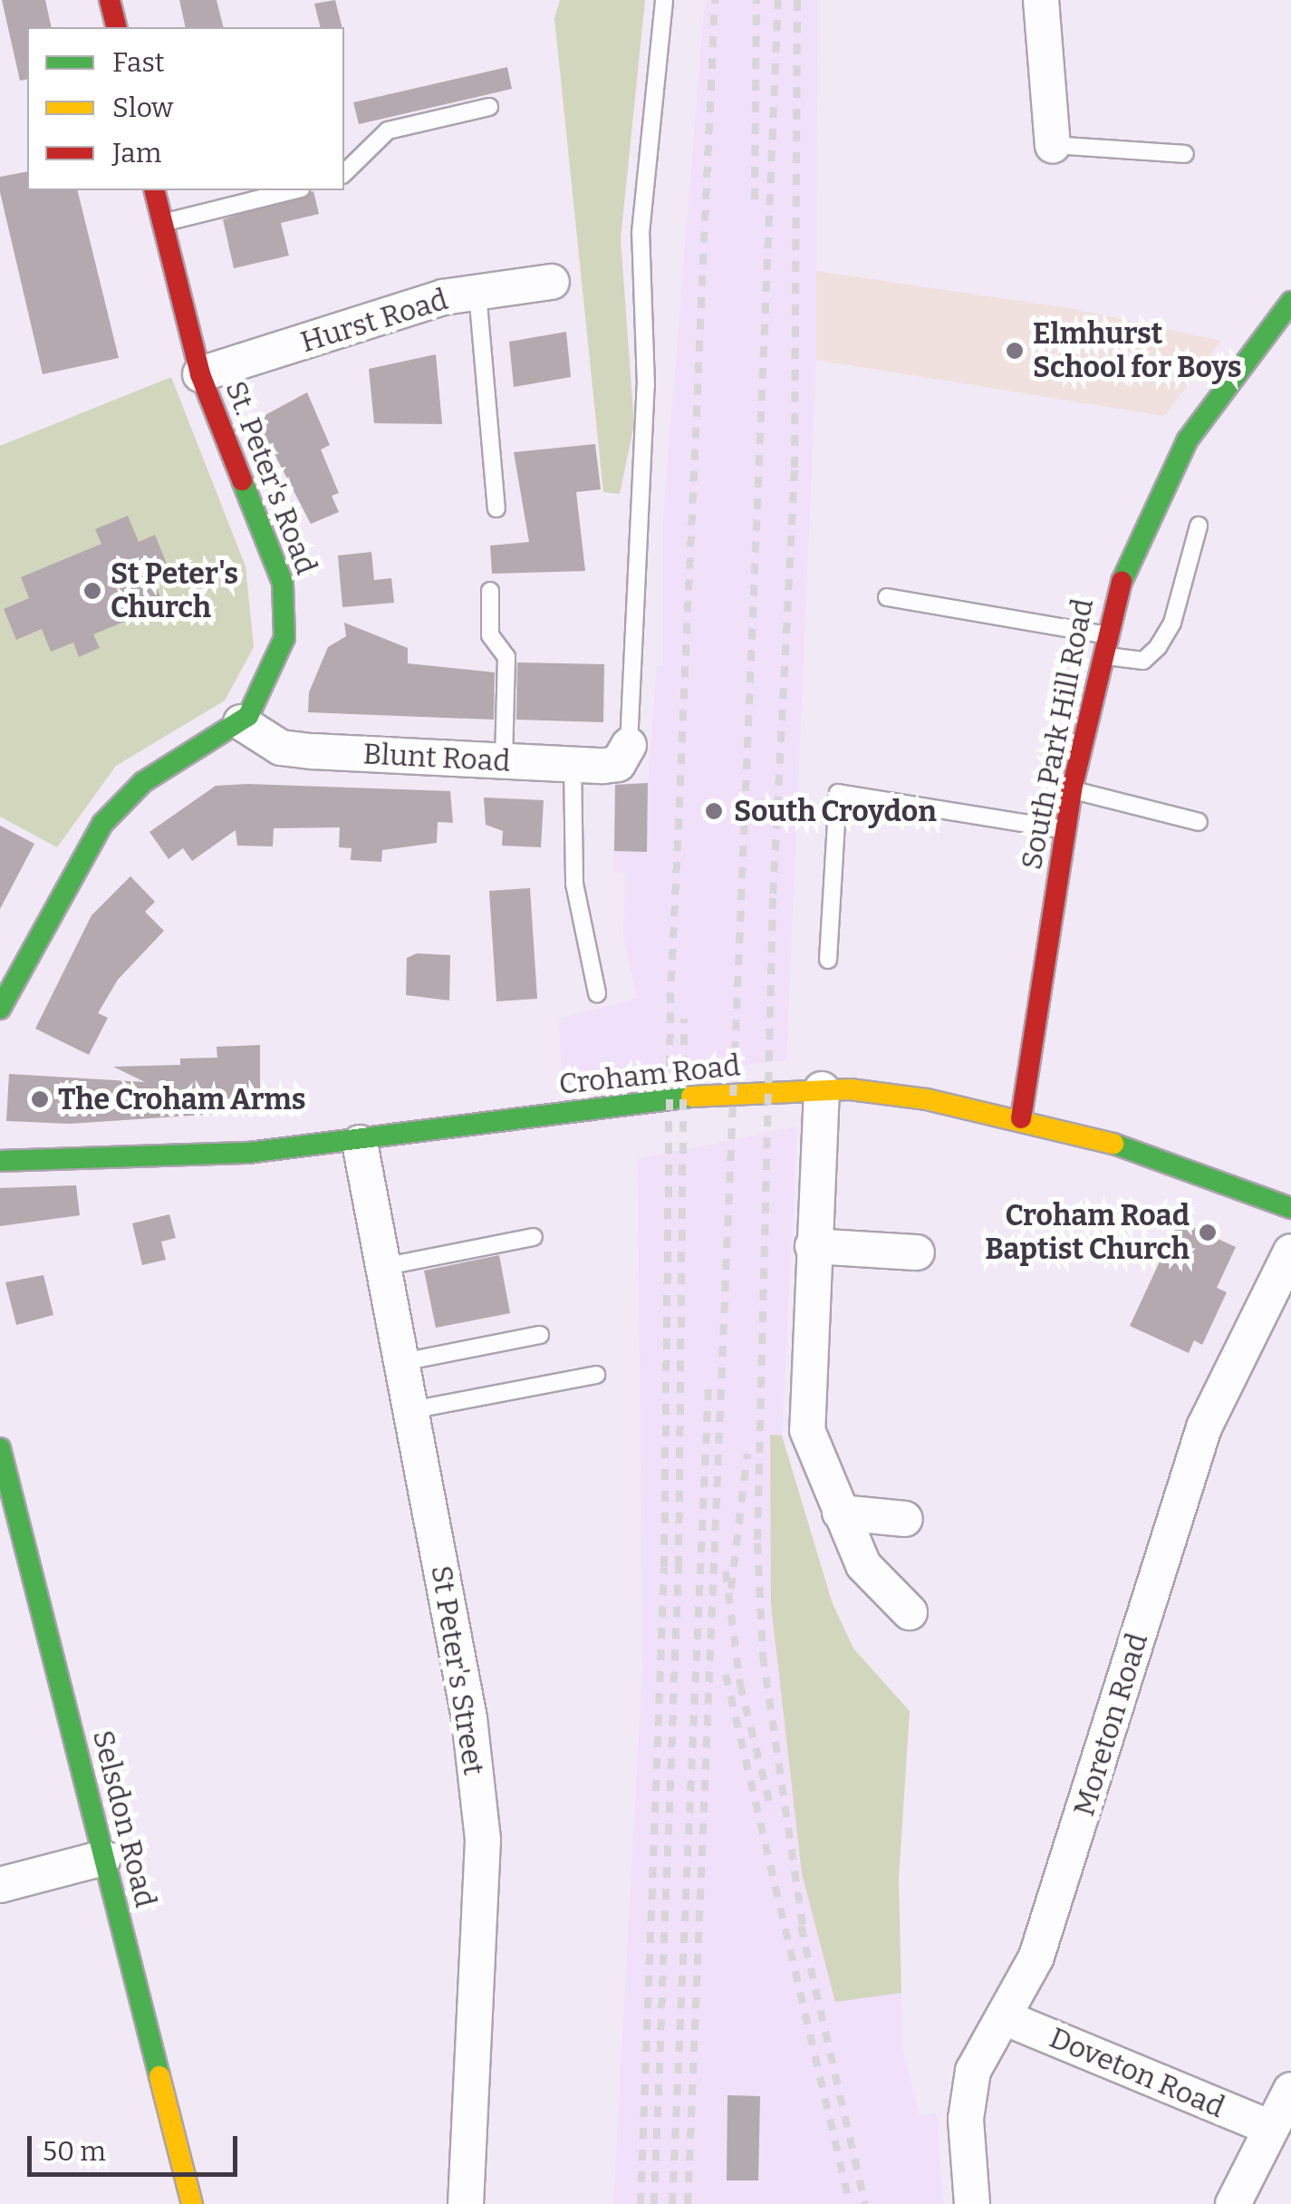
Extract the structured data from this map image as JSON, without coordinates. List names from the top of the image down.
{
  "streets": {
    "main road": [
      "St. Peter's Road",
      "South Park Hill Road",
      "Croham Road",
      "Selsdon Road"
    ],
    "street": [
      "Hurst Road",
      "Blunt Road",
      "St Peter's Street",
      "Moreton Road",
      "Doveton Road"
    ]
  },
  "crossings": [
    ["Hurst Road", "St. Peter's Road"],
    ["St. Peter's Road", "Blunt Road"],
    ["South Park Hill Road", "Croham Road"],
    ["Croham Road", "St Peter's Street"],
    ["Moreton Road", "Doveton Road"]
  ],
  "places": [
    "Elmhurst School for Boys",
    "St Peter's Church",
    "South Croydon",
    "The Croham Arms",
    "Croham Road Baptist Church"
  ],
  "legend": ["Fast", "Slow", "Jam"],
  "scale_bar": "50 m"
}
